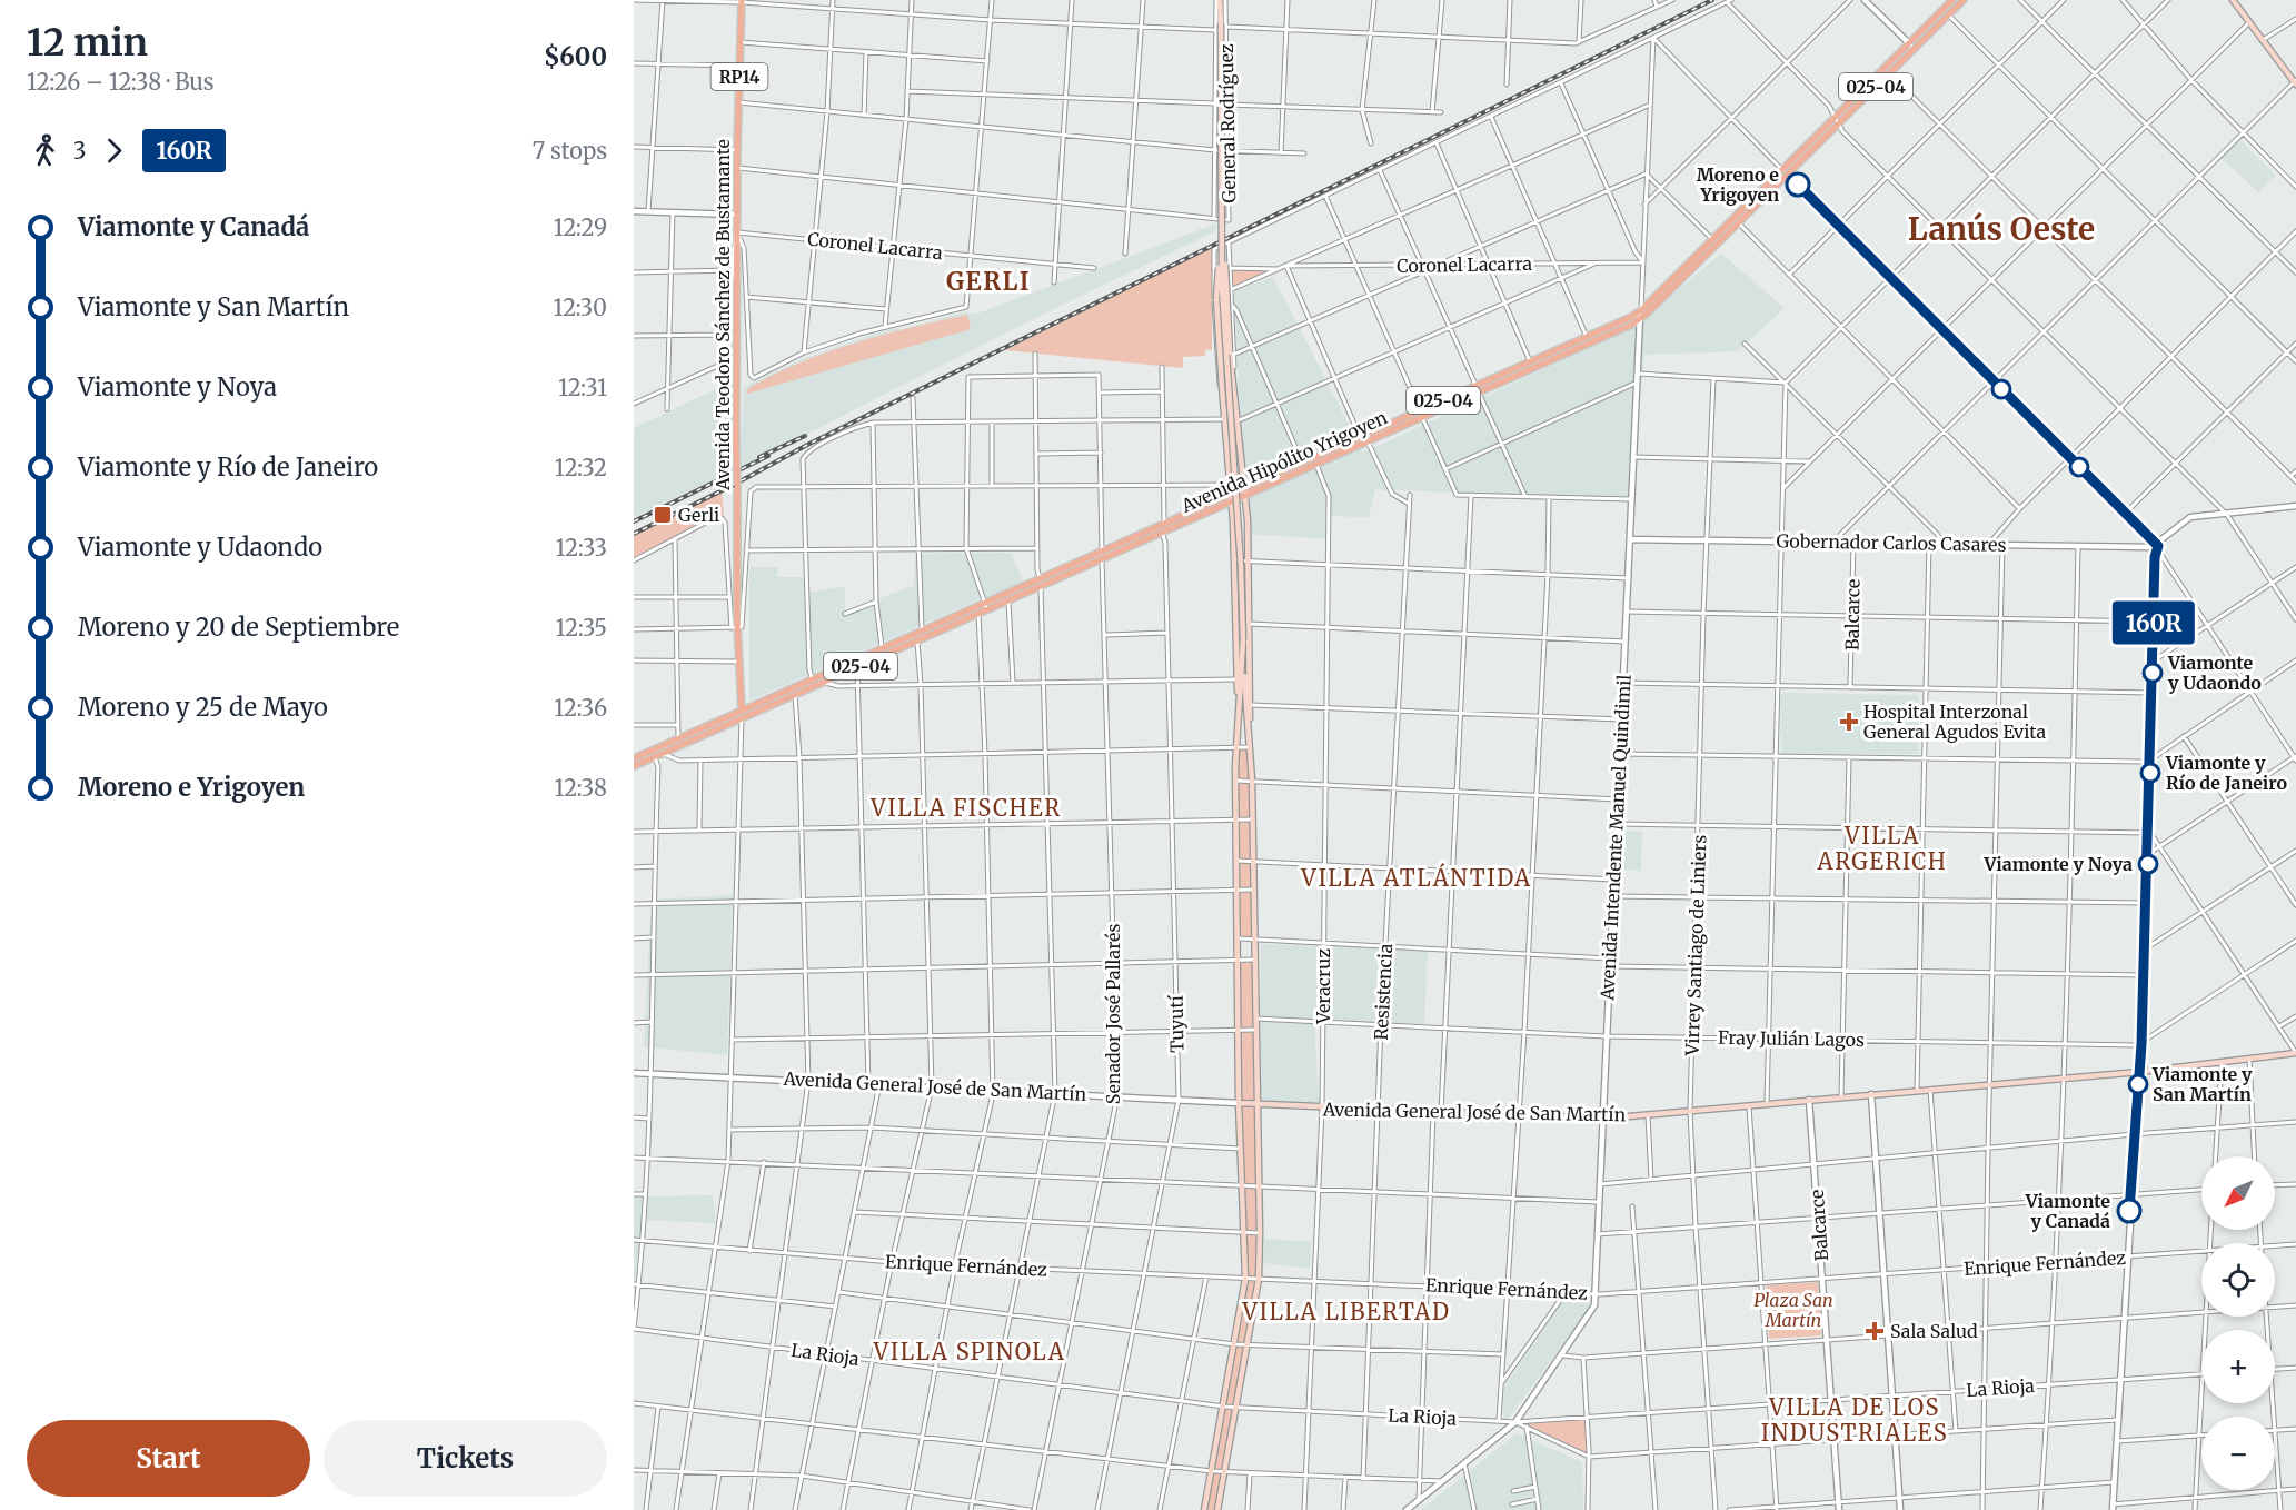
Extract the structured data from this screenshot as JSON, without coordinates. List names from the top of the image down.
{
  "streets": {
    "main road": [
      "RP14",
      "025-04",
      "Avenida Teodoro Sánchez de Bustamante",
      "Avenida Hipólito Yrigoyen",
      "Avenida General José de San Martín"
    ],
    "street": [
      "General Rodríguez",
      "Coronel Lacarra",
      "Gobernador Carlos Casares",
      "Balcarce",
      "Avenida Intendente Manuel Quindimil",
      "Virrey Santiago de Liniers",
      "Veracruz",
      "Resistencia",
      "Senador José Pallarés",
      "Tuyutí",
      "Fray Julián Lagos",
      "Enrique Fernández",
      "La Rioja"
    ]
  },
  "crossings": [
    ["Coronel Lacarra", "Avenida Teodoro Sánchez de Bustamante"],
    ["Avenida Teodoro Sánchez de Bustamante", "Avenida Hipólito Yrigoyen"],
    ["Avenida Hipólito Yrigoyen", "Avenida Intendente Manuel Quindimil"],
    ["Avenida Hipólito Yrigoyen", "Veracruz"],
    ["Avenida Hipólito Yrigoyen", "Senador José Pallarés"],
    ["Avenida Hipólito Yrigoyen", "Tuyutí"],
    ["Gobernador Carlos Casares", "Balcarce"],
    ["Gobernador Carlos Casares", "Avenida Intendente Manuel Quindimil"],
    ["Gobernador Carlos Casares", "Virrey Santiago de Liniers"],
    ["Balcarce", "Avenida General José de San Martín"],
    ["Balcarce", "Enrique Fernández"],
    ["Balcarce", "La Rioja"],
    ["Avenida Intendente Manuel Quindimil", "Fray Julián Lagos"],
    ["Avenida Intendente Manuel Quindimil", "Avenida General José de San Martín"],
    ["Avenida Intendente Manuel Quindimil", "Enrique Fernández"],
    ["Avenida Intendente Manuel Quindimil", "La Rioja"],
    ["Virrey Santiago de Liniers", "Fray Julián Lagos"],
    ["Virrey Santiago de Liniers", "Avenida General José de San Martín"],
    ["Virrey Santiago de Liniers", "Enrique Fernández"],
    ["Virrey Santiago de Liniers", "La Rioja"],
    ["Veracruz", "Fray Julián Lagos"],
    ["Veracruz", "Avenida General José de San Martín"],
    ["Veracruz", "Enrique Fernández"],
    ["Veracruz", "La Rioja"],
    ["Resistencia", "Fray Julián Lagos"],
    ["Resistencia", "Avenida General José de San Martín"],
    ["Resistencia", "Enrique Fernández"],
    ["Resistencia", "La Rioja"],
    ["Senador José Pallarés", "Avenida General José de San Martín"],
    ["Senador José Pallarés", "Enrique Fernández"],
    ["Senador José Pallarés", "La Rioja"],
    ["Tuyutí", "Avenida General José de San Martín"],
    ["Tuyutí", "Enrique Fernández"],
    ["Tuyutí", "La Rioja"]
  ],
  "districts": [
    "Lanús Oeste",
    "GERLI",
    "VILLA FISCHER",
    "VILLA ARGERICH",
    "VILLA ATLÁNTIDA",
    "VILLA LIBERTAD",
    "VILLA SPINOLA",
    "VILLA DE LOS INDUSTRIALES"
  ],
  "parks": ["Plaza San Martín"],
  "places": {
    "other": [
      "Moreno e Yrigoyen",
      "Viamonte y Udaondo",
      "Viamonte y Río de Janeiro",
      "Viamonte y Noya",
      "Viamonte y San Martín",
      "Viamonte y Canadá"
    ],
    "transit": ["Gerli"],
    "health": ["Hospital Interzonal General Agudos Evita", "Sala Salud"]
  },
  "lines": ["bus line 160R"],
  "north": "bottom left",
  "page": {
    "heading": ["12 min", "12:26 – 12:38 · Bus", "$600"],
    "on_map": "160R",
    "legs": ["3", "160R", "7 stops"],
    "list": [
      {
        "name": "Viamonte y Canadá",
        "value": "12:29"
      },
      {
        "name": "Viamonte y San Martín",
        "value": "12:30"
      },
      {
        "name": "Viamonte y Noya",
        "value": "12:31"
      },
      {
        "name": "Viamonte y Río de Janeiro",
        "value": "12:32"
      },
      {
        "name": "Viamonte y Udaondo",
        "value": "12:33"
      },
      {
        "name": "Moreno y 20 de Septiembre",
        "value": "12:35"
      },
      {
        "name": "Moreno y 25 de Mayo",
        "value": "12:36"
      },
      {
        "name": "Moreno e Yrigoyen",
        "value": "12:38"
      }
    ],
    "map_buttons": ["+", "−"],
    "buttons": ["Start", "Tickets"]
  }
}
